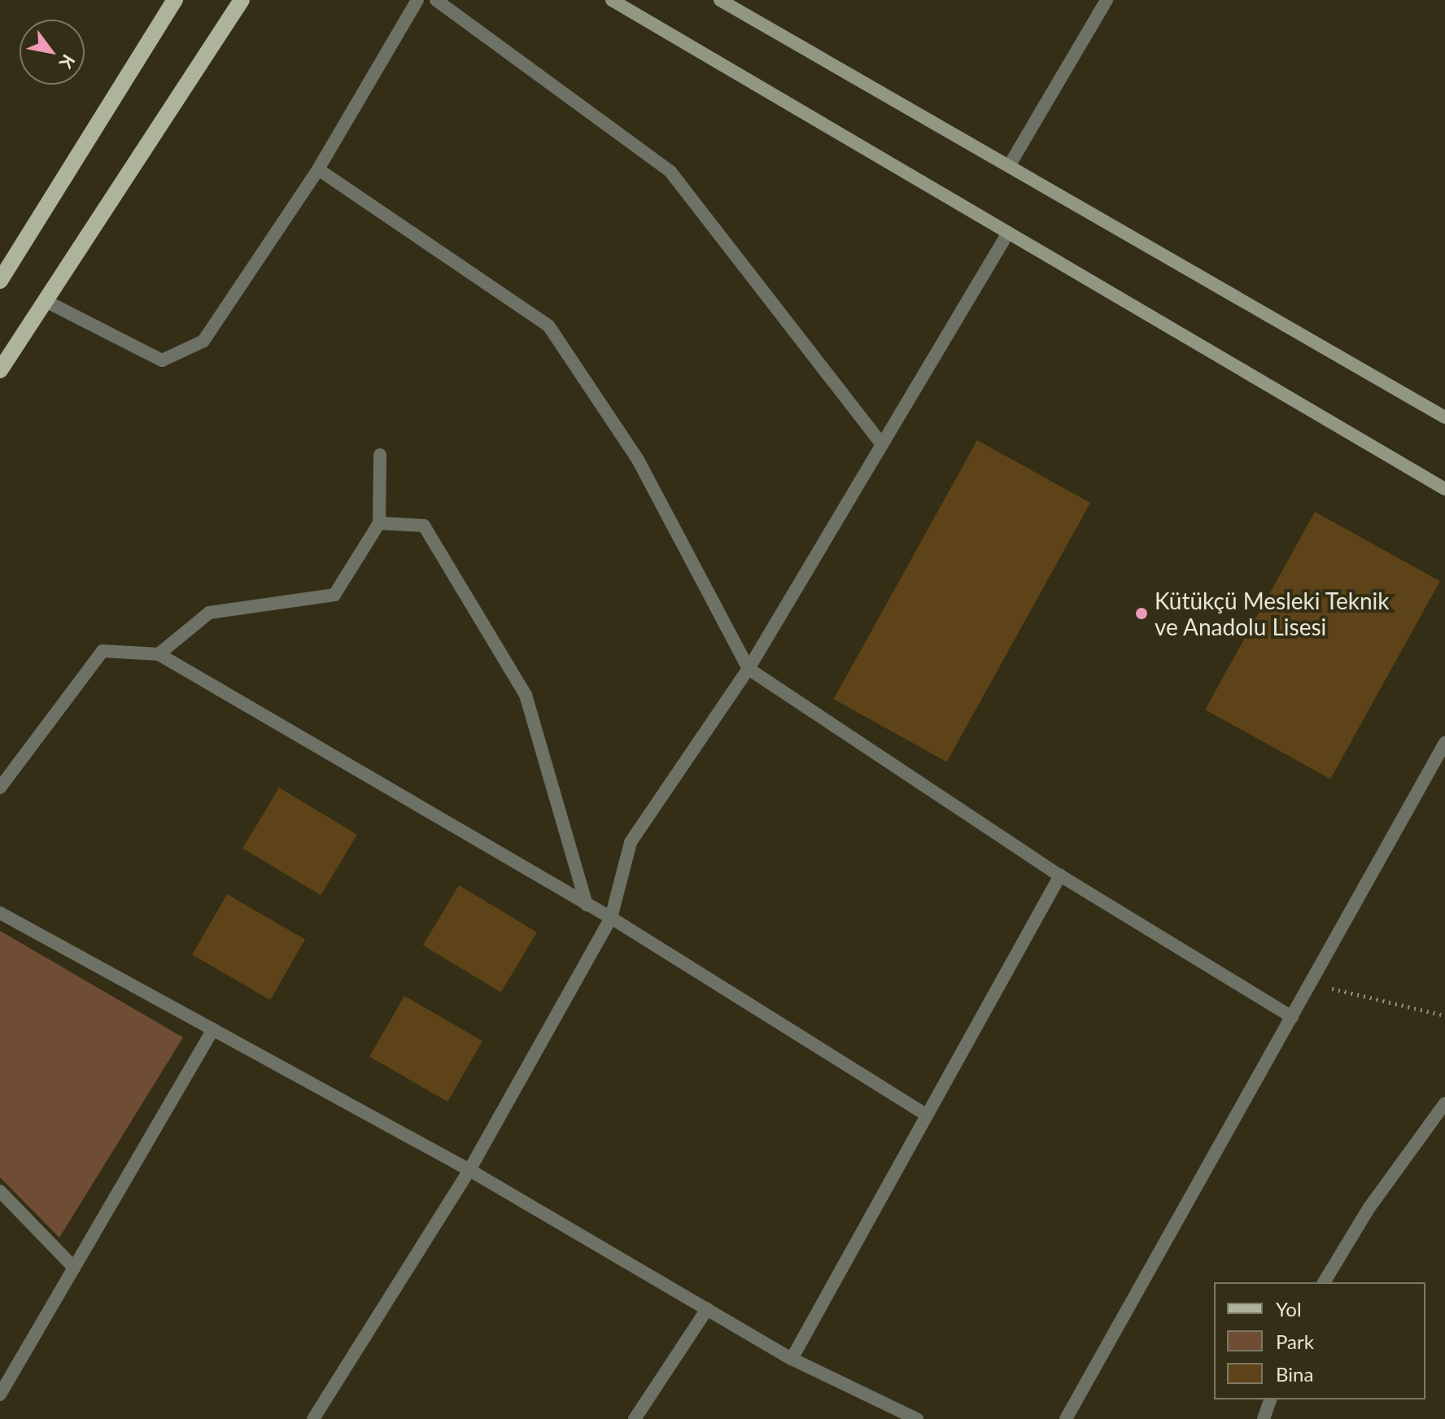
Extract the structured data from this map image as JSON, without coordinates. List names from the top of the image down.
{
  "places": ["Kütükçü Mesleki Teknik ve Anadolu Lisesi"],
  "legend": ["Yol", "Park", "Bina"],
  "north": "bottom right"
}
